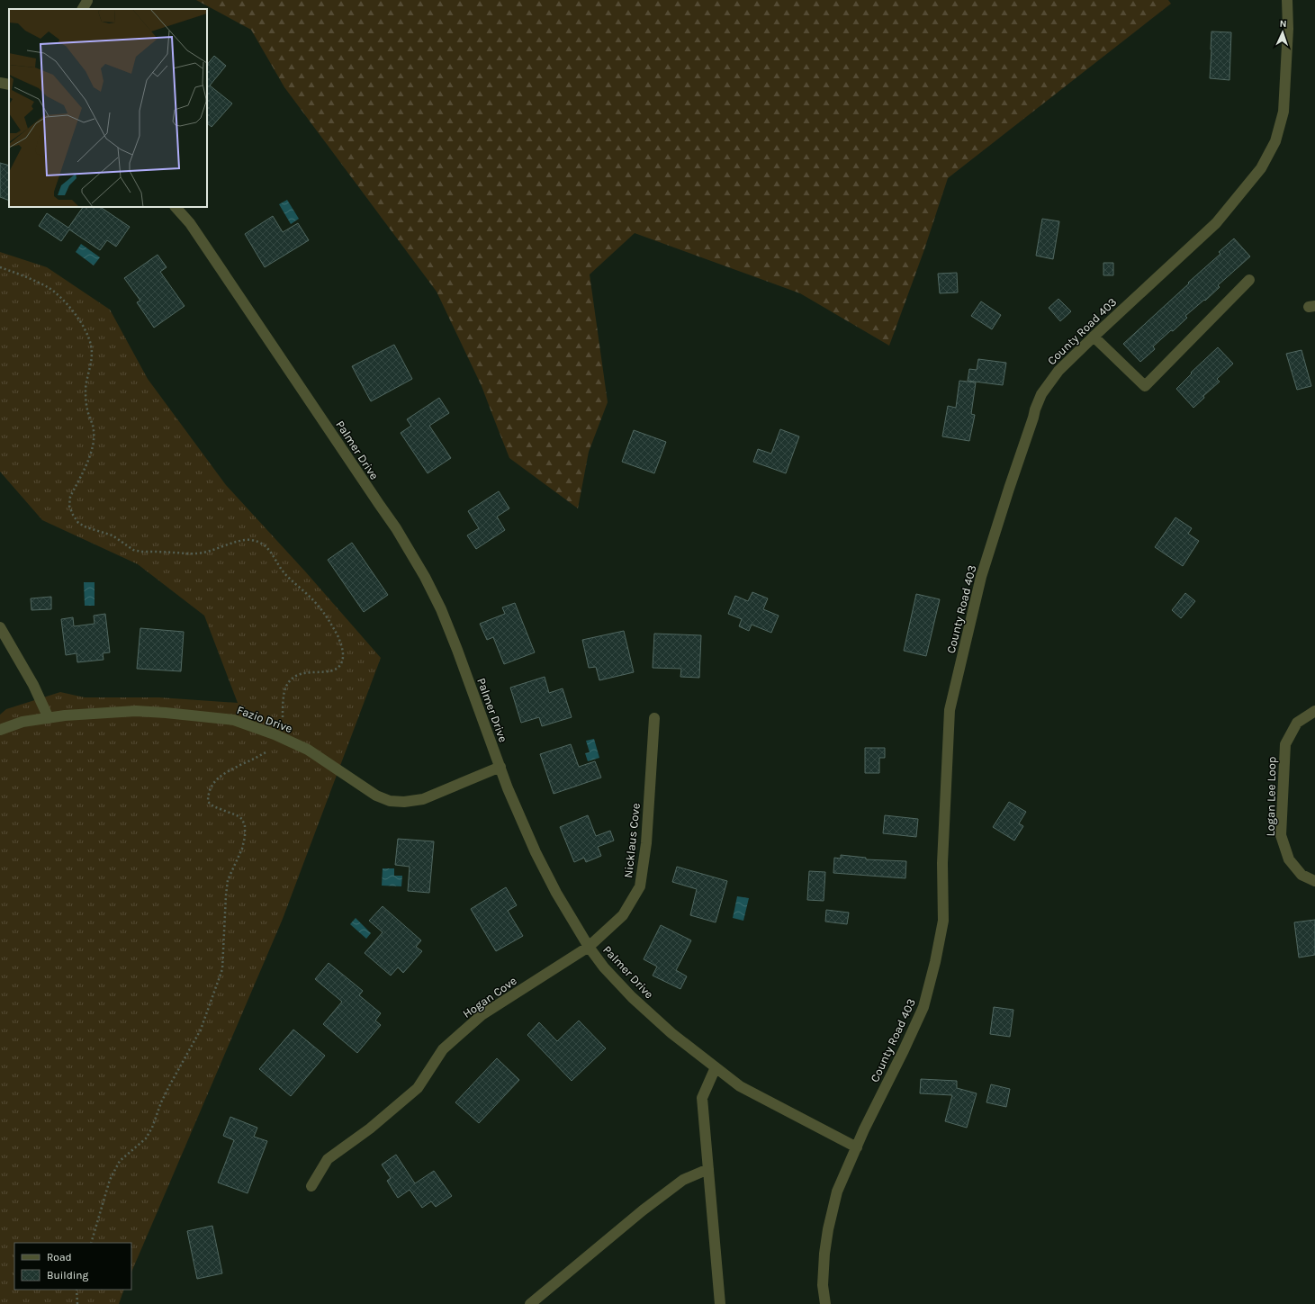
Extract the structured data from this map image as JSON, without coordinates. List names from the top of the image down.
{
  "streets": {
    "street": [
      "County Road 403",
      "Palmer Drive",
      "Fazio Drive",
      "Logan Lee Loop",
      "Nicklaus Cove",
      "Hogan Cove"
    ]
  },
  "crossings": [
    ["County Road 403", "Palmer Drive"],
    ["Palmer Drive", "Fazio Drive"],
    ["Palmer Drive", "Nicklaus Cove"],
    ["Palmer Drive", "Hogan Cove"],
    ["Nicklaus Cove", "Hogan Cove"]
  ],
  "legend": ["Road", "Building"],
  "north": "top"
}
